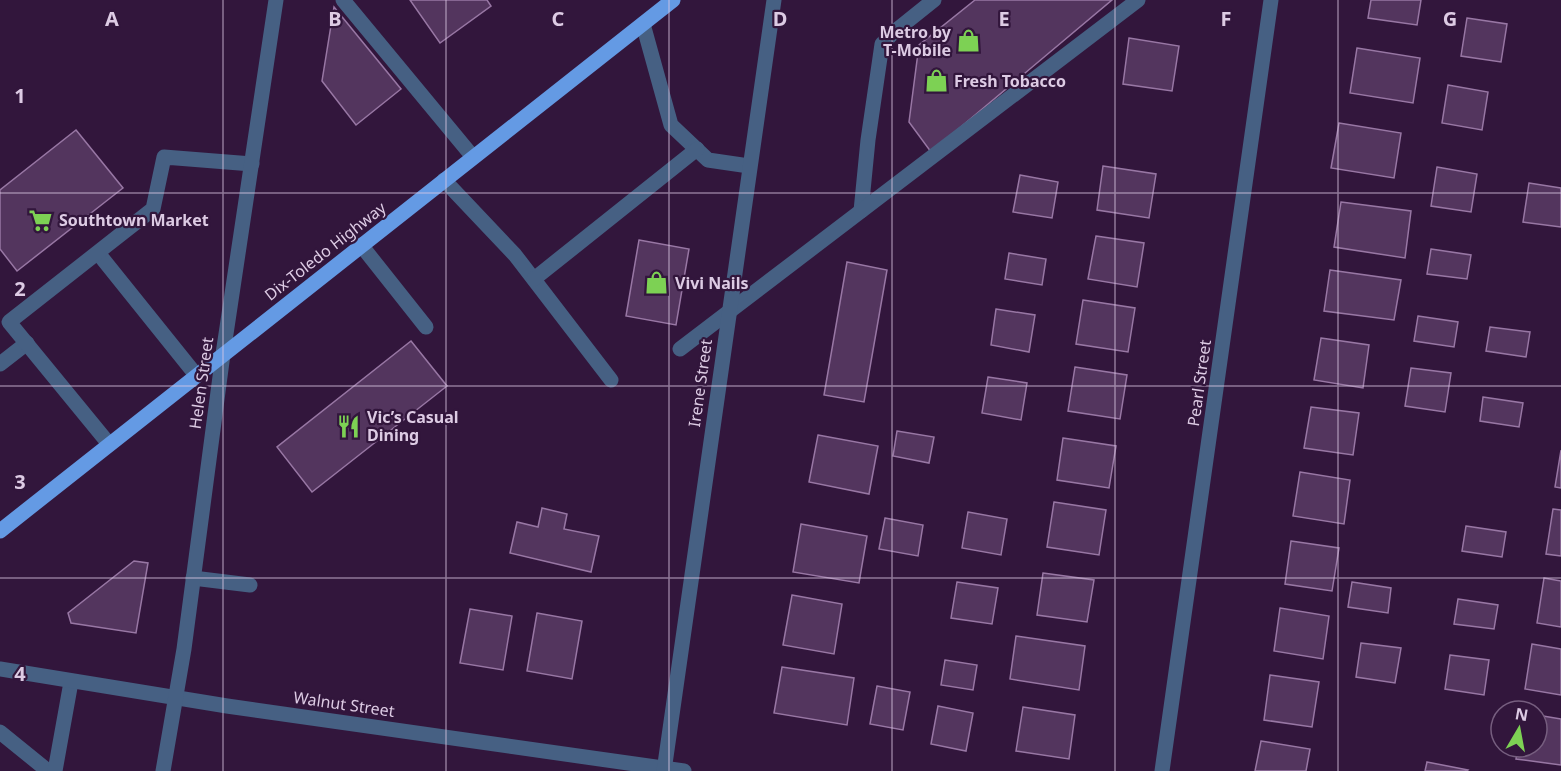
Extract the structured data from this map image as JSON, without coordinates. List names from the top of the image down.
{
  "streets": {
    "main road": ["Dix-Toledo Highway"],
    "street": [
      "Helen Street",
      "Irene Street",
      "Pearl Street",
      "Walnut Street"
    ]
  },
  "crossings": [
    ["Dix-Toledo Highway", "Helen Street"],
    ["Helen Street", "Walnut Street"],
    ["Irene Street", "Walnut Street"]
  ],
  "places": {
    "shop": ["Metro by T-Mobile", "Fresh Tobacco", "Vivi Nails"],
    "supermarket": ["Southtown Market"],
    "restaurant": ["Vic’s Casual Dining"]
  },
  "north": "top",
  "grid": {
    "columns": [
      "A",
      "B",
      "C",
      "D",
      "E",
      "F",
      "G"
    ],
    "rows": [
      "1",
      "2",
      "3",
      "4"
    ]
  }
}
